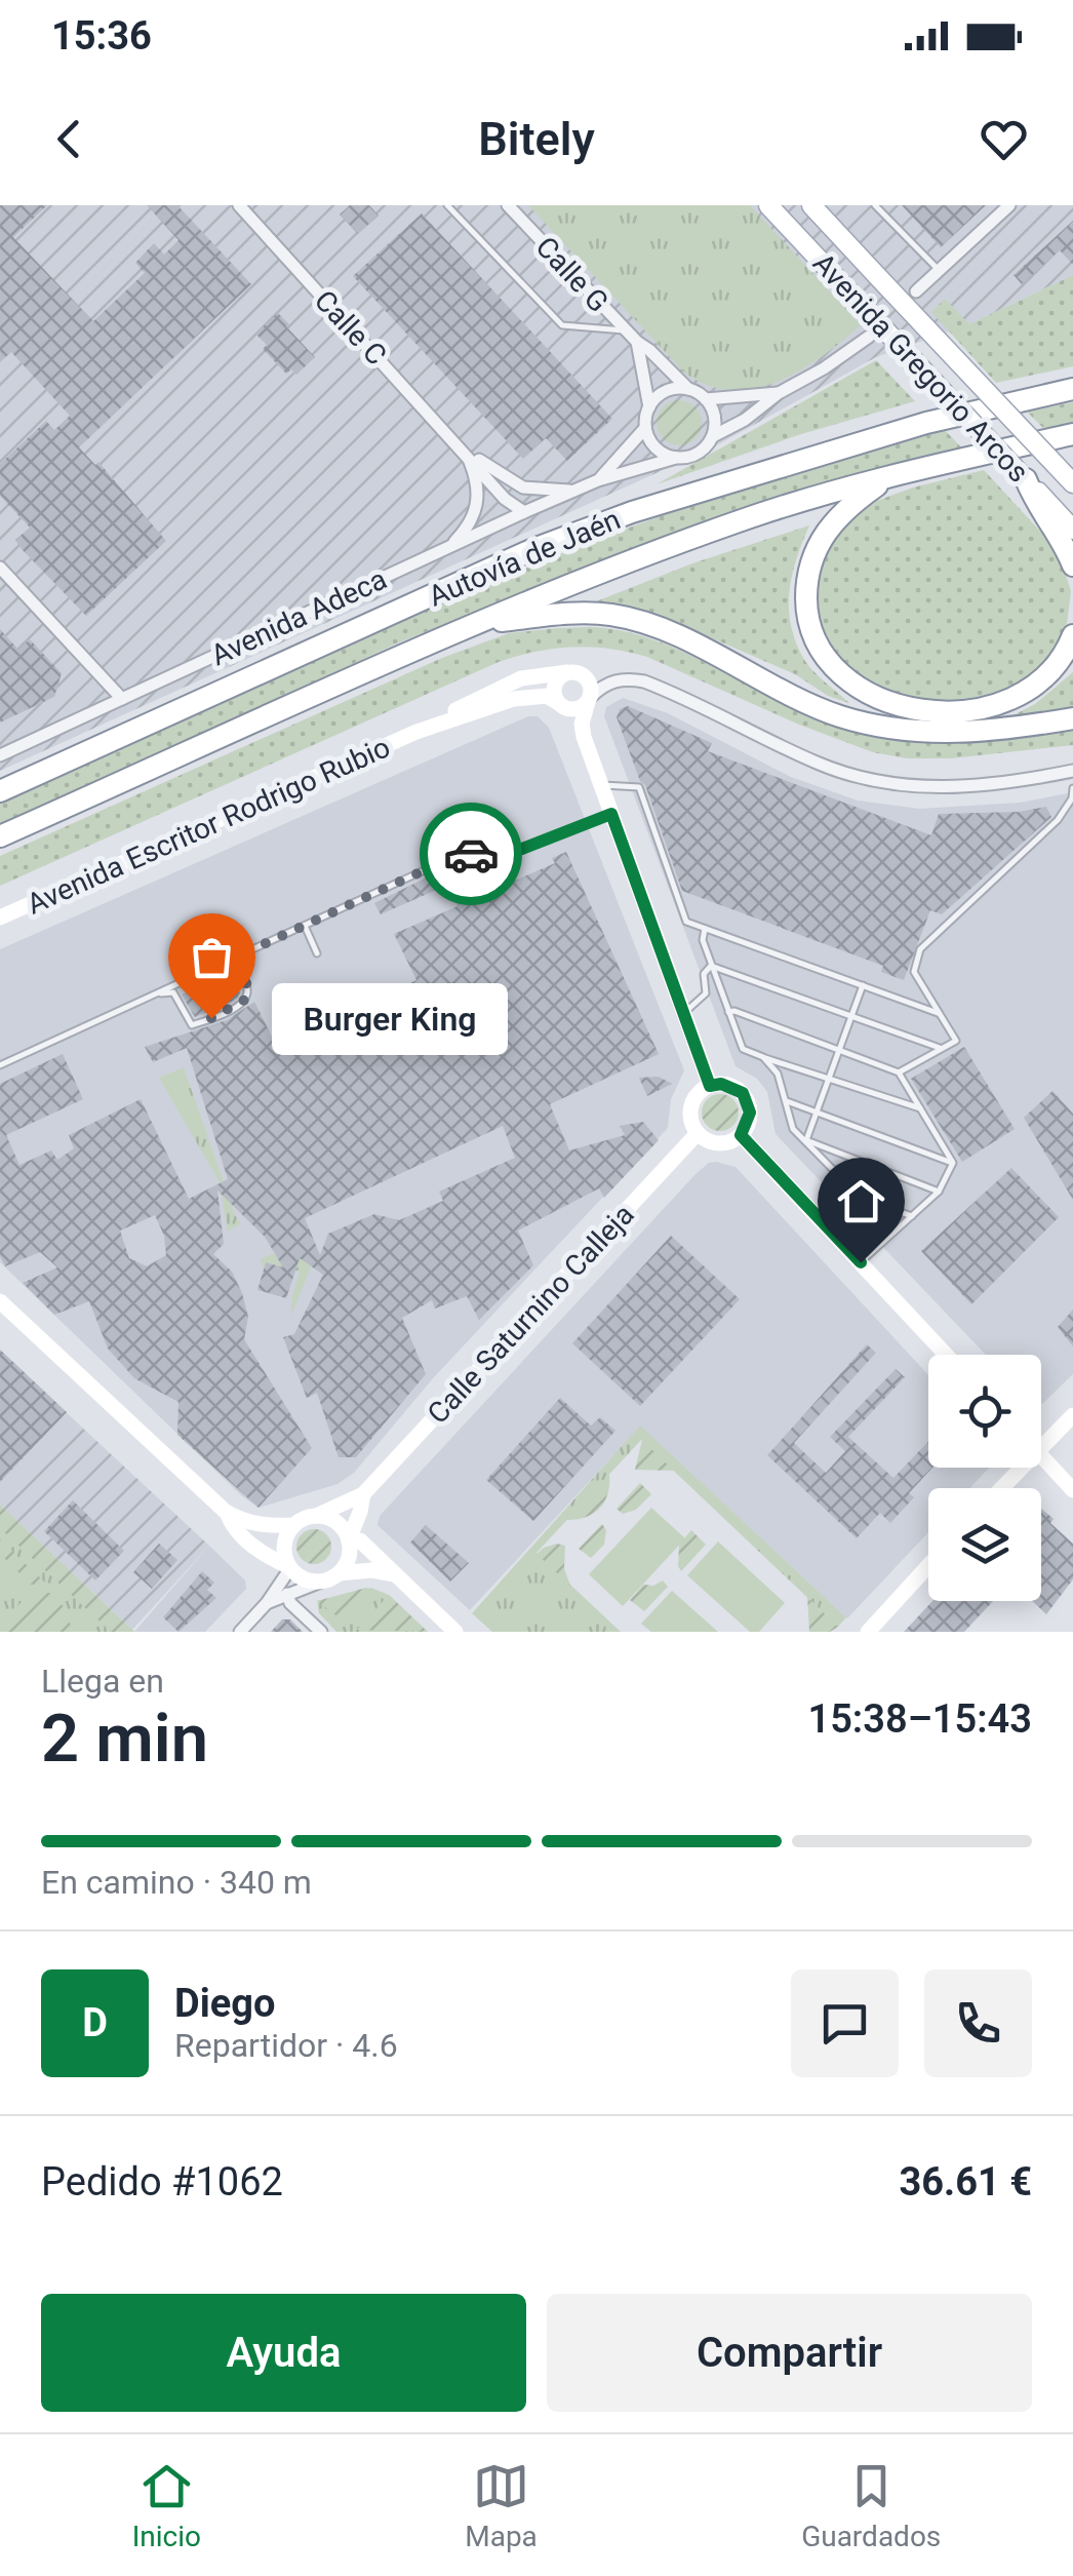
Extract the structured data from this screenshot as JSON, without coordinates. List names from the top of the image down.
{
  "streets": {
    "highway": ["Autovía de Jaén"],
    "main road": ["Avenida Gregorio Arcos"],
    "street": [
      "Calle G",
      "Calle C",
      "Avenida Adeca",
      "Avenida Escritor Rodrigo Rubio",
      "Calle Saturnino Calleja"
    ]
  },
  "crossings": [
    ["Calle G", "Avenida Adeca"],
    ["Calle C", "Avenida Adeca"]
  ],
  "places": ["Burger King"],
  "page": {
    "status": "15:36",
    "header": "Bitely",
    "bubble": "Burger King",
    "heading": ["2 min", "Llega en", "15:38–15:43"],
    "panel": [
      "Diego",
      "Repartidor · 4.6",
      "Pedido #1062",
      "36.61 €"
    ],
    "bar": "En camino · 340 m",
    "round": "D",
    "buttons": ["Ayuda", "Compartir"],
    "tabs": ["Inicio", "Mapa", "Guardados"]
  }
}
